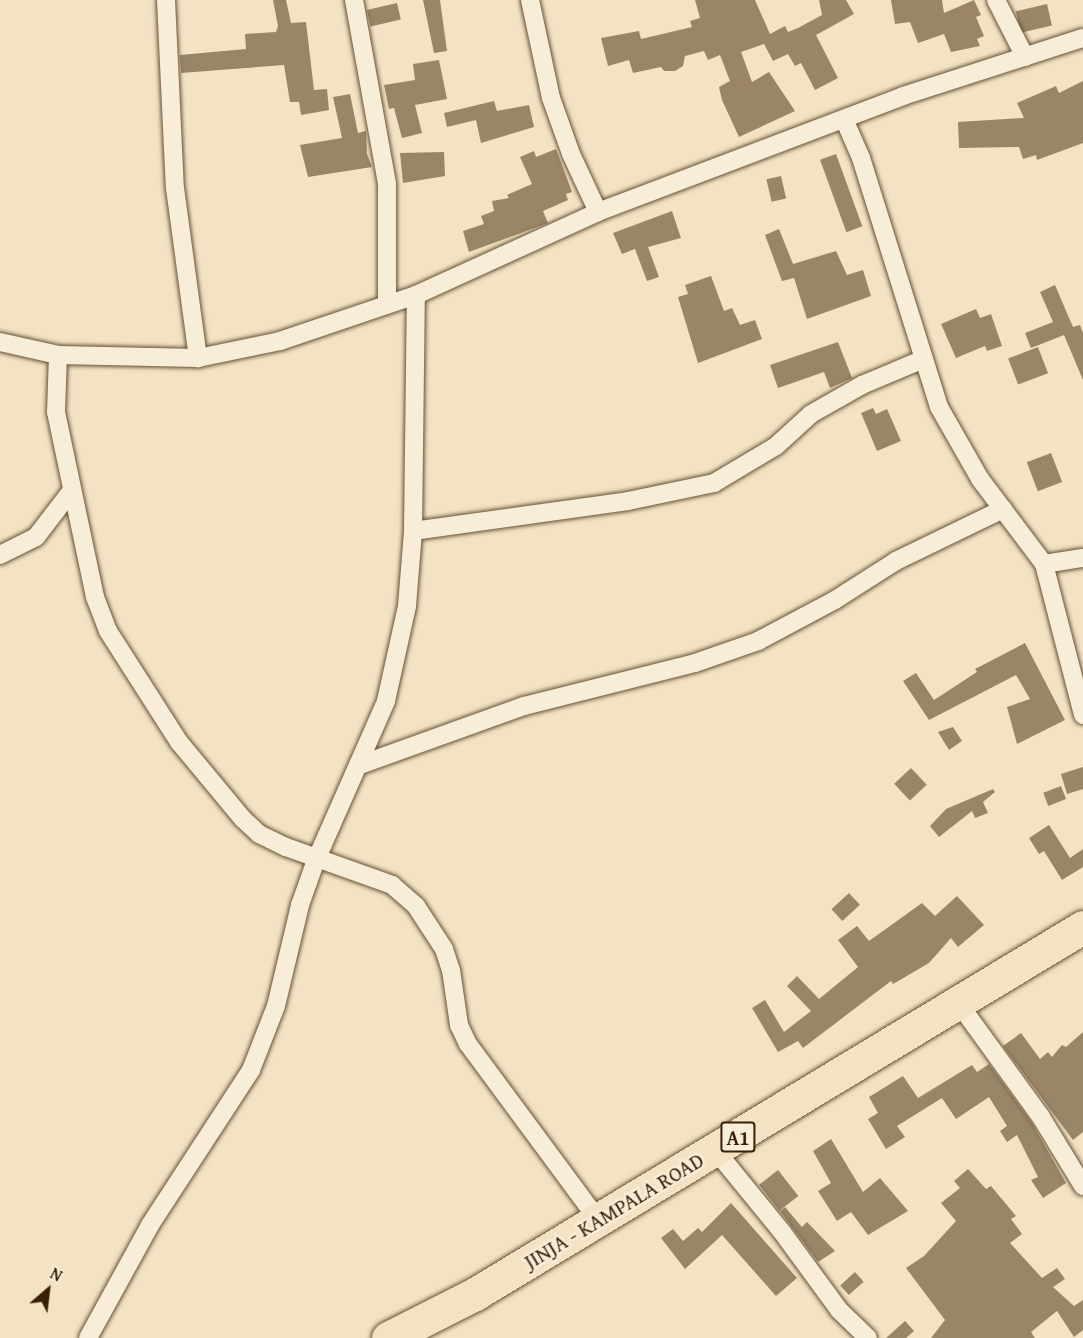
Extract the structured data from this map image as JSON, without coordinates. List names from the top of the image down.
{
  "streets": {
    "highway": ["A1", "JINJA - KAMPALA ROAD"]
  },
  "north": "top right"
}
